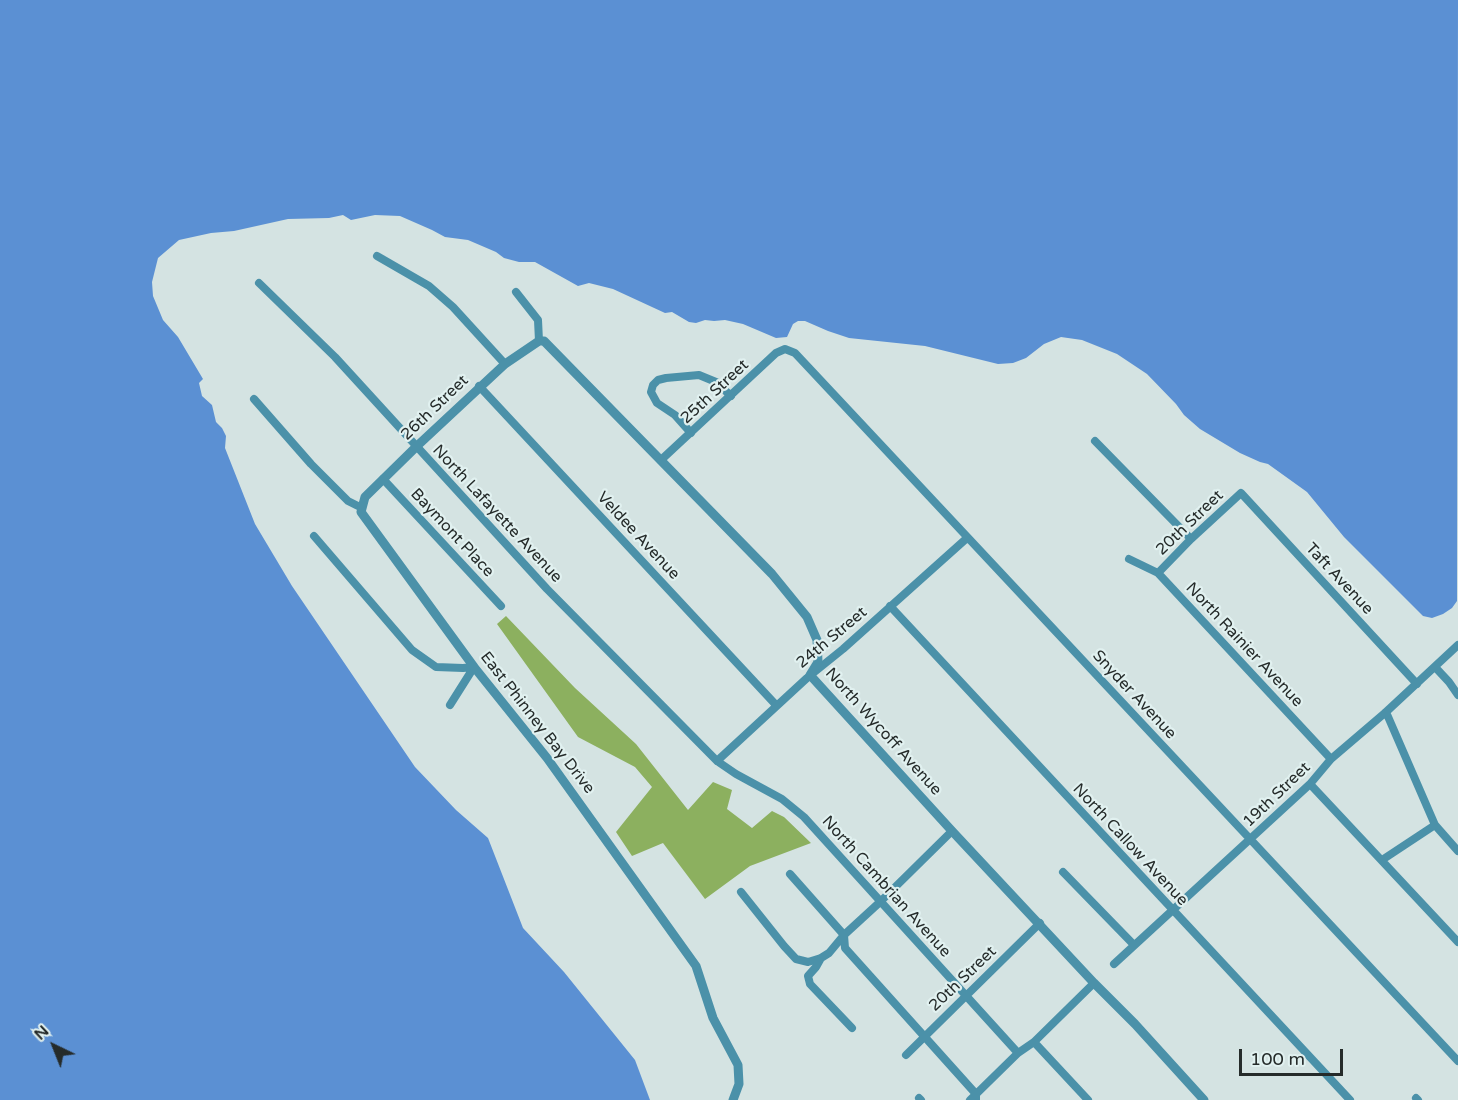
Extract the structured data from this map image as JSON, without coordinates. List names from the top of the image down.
{
  "streets": {
    "street": [
      "25th Street",
      "26th Street",
      "North Lafayette Avenue",
      "20th Street",
      "Baymont Place",
      "Veldee Avenue",
      "Taft Avenue",
      "24th Street",
      "North Rainier Avenue",
      "Snyder Avenue",
      "East Phinney Bay Drive",
      "North Wycoff Avenue",
      "19th Street",
      "North Callow Avenue",
      "North Cambrian Avenue"
    ]
  },
  "crossings": [
    ["25th Street", "Snyder Avenue"],
    ["25th Street", "North Wycoff Avenue"],
    ["26th Street", "North Lafayette Avenue"],
    ["26th Street", "Baymont Place"],
    ["26th Street", "Veldee Avenue"],
    ["26th Street", "East Phinney Bay Drive"],
    ["26th Street", "North Wycoff Avenue"],
    ["North Lafayette Avenue", "24th Street"],
    ["North Lafayette Avenue", "North Cambrian Avenue"],
    ["20th Street", "Taft Avenue"],
    ["20th Street", "North Rainier Avenue"],
    ["20th Street", "North Wycoff Avenue"],
    ["20th Street", "North Cambrian Avenue"],
    ["Veldee Avenue", "24th Street"],
    ["Taft Avenue", "19th Street"],
    ["24th Street", "Snyder Avenue"],
    ["24th Street", "North Wycoff Avenue"],
    ["24th Street", "North Callow Avenue"],
    ["24th Street", "North Cambrian Avenue"],
    ["North Rainier Avenue", "19th Street"],
    ["Snyder Avenue", "19th Street"],
    ["19th Street", "North Callow Avenue"]
  ],
  "scale_bar": "100 m",
  "north": "top left"
}
